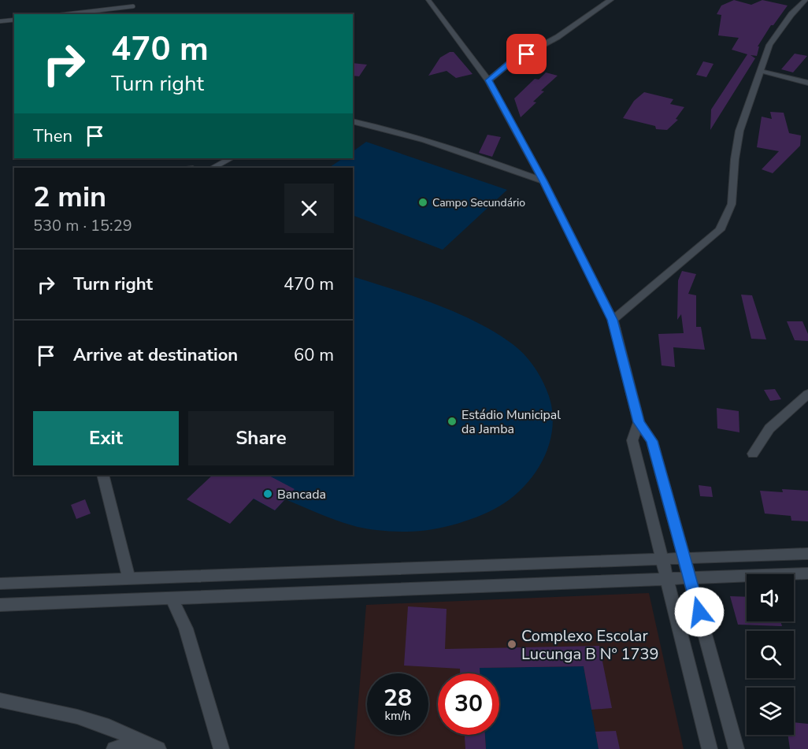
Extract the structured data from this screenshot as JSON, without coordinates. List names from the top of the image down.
{
  "places": [
    "Campo Secundário",
    "Estádio Municipal da Jamba",
    "Bancada",
    "Complexo Escolar Lucunga B Nº 1739"
  ],
  "page": {
    "turn": ["470 m", "Turn right"],
    "then": "Then",
    "heading": ["2 min", "530 m · 15:29"],
    "list": [
      {
        "name": "Turn right",
        "value": "470 m"
      },
      {
        "name": "Arrive at destination",
        "value": "60 m"
      }
    ],
    "buttons": ["Exit", "Share"],
    "speed": "28 km/h",
    "limit": "30"
  }
}
